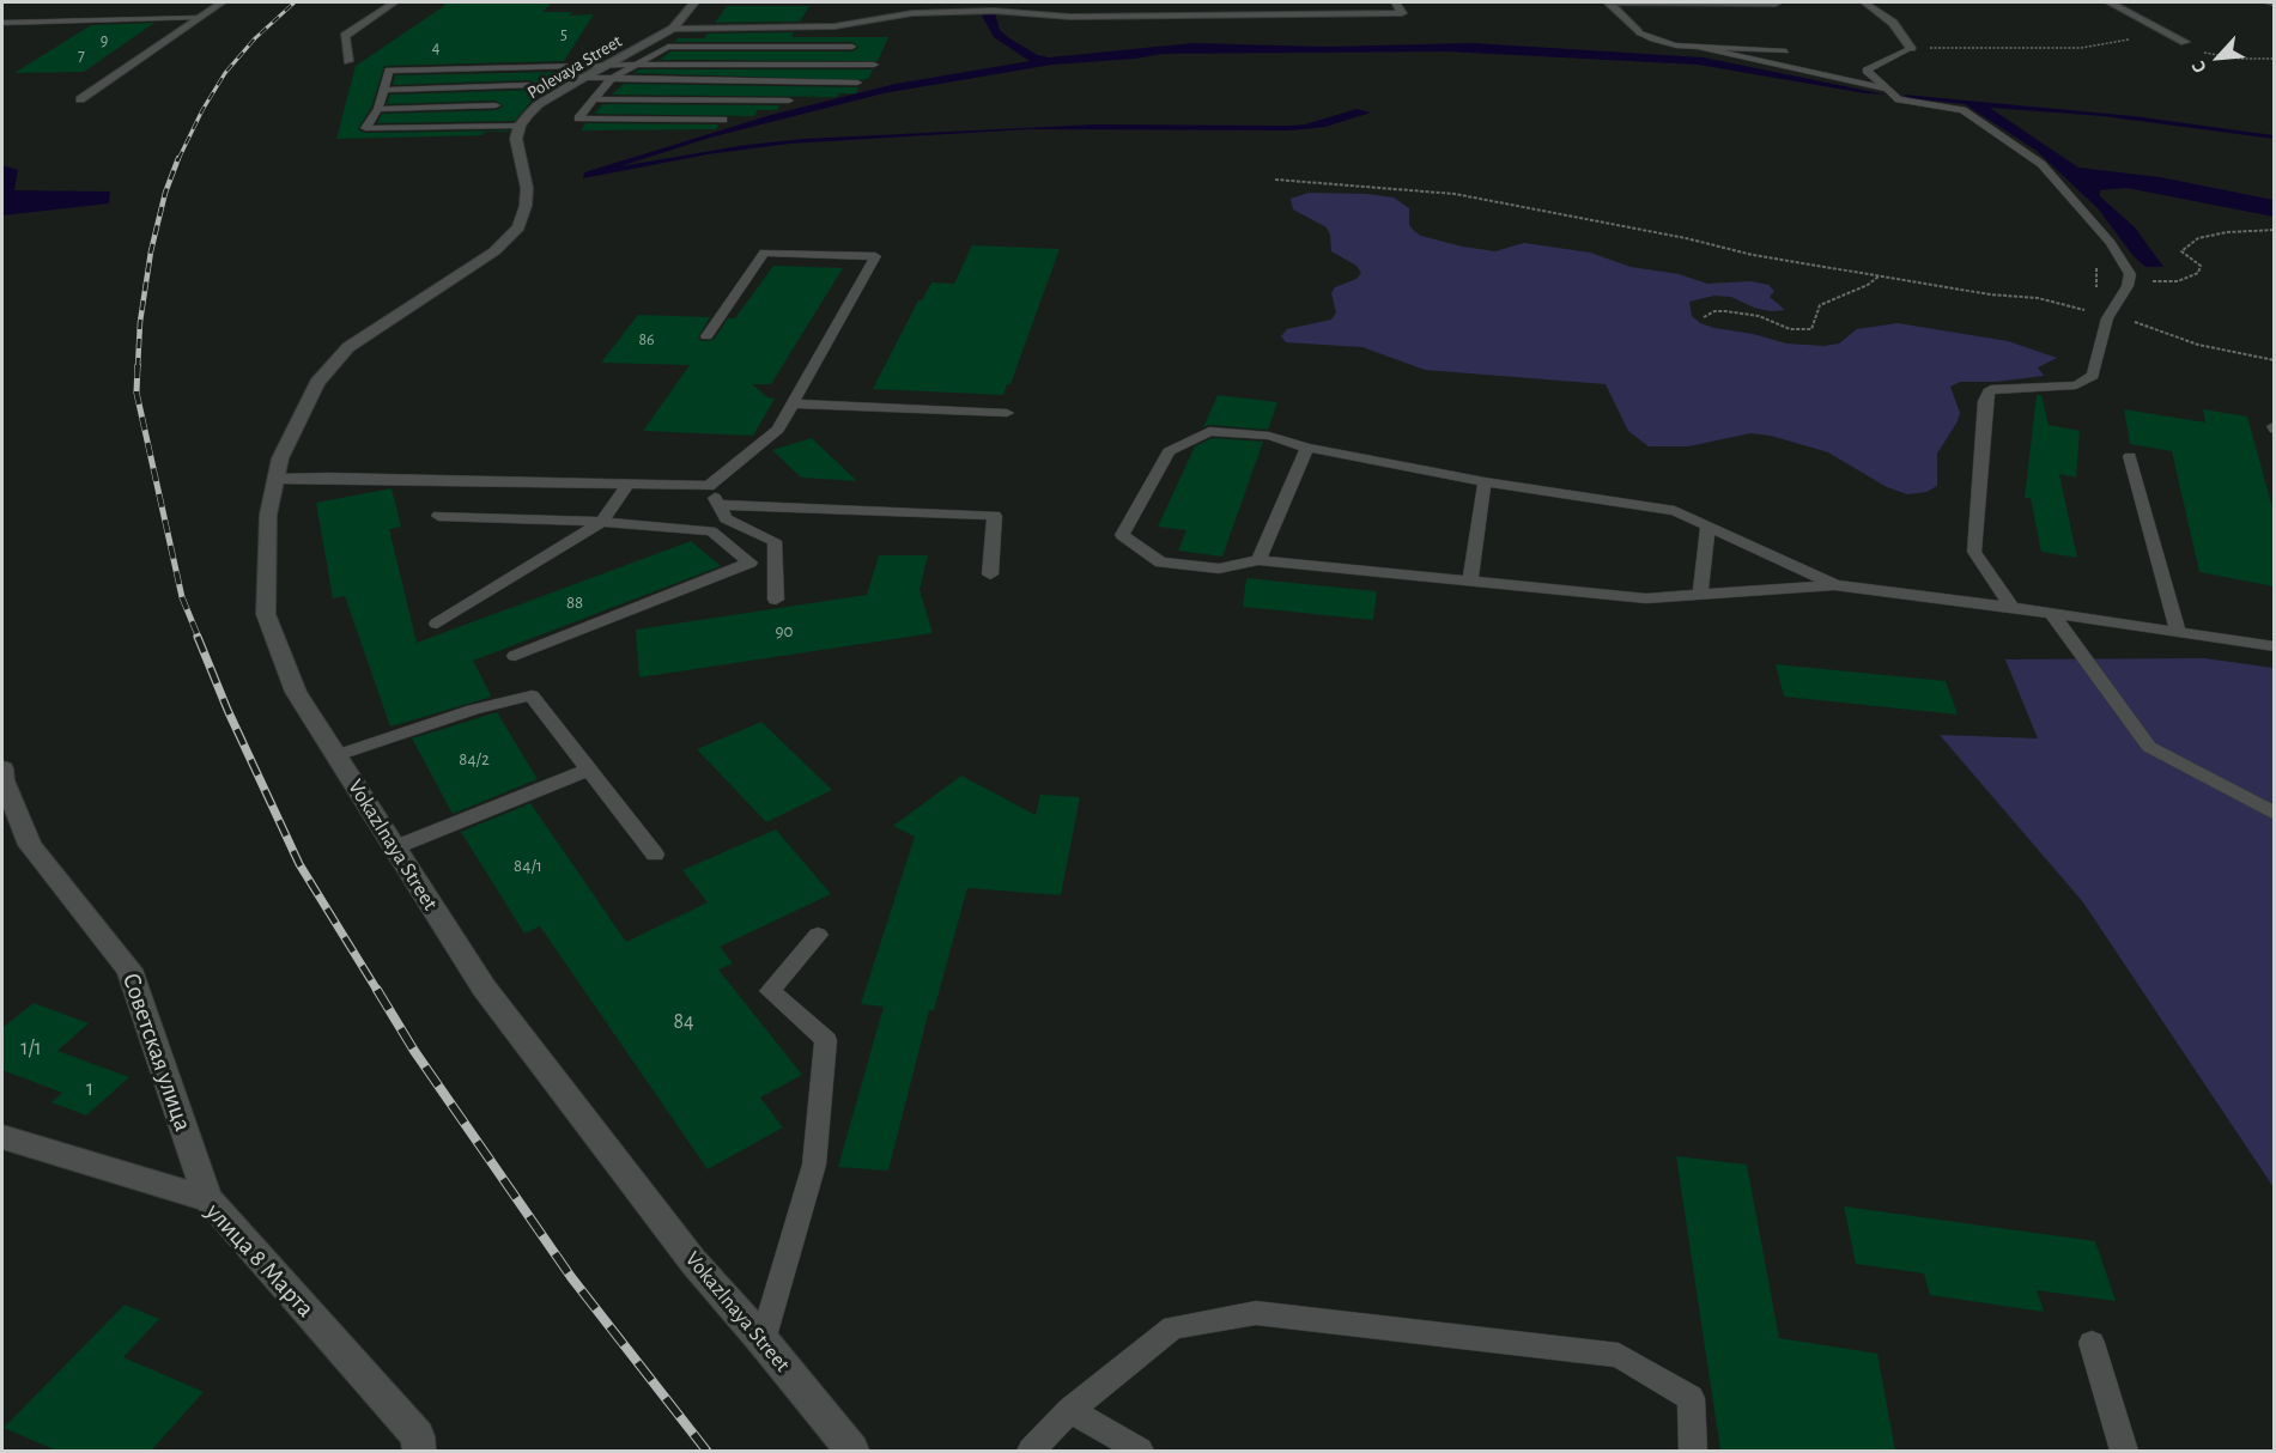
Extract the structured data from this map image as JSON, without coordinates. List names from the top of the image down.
{
  "streets": {
    "street": [
      "Polevaya Street",
      "Vokazlnaya Street",
      "Советская улица",
      "улица 8 Марта"
    ]
  },
  "crossings": [
    ["Polevaya Street", "Vokazlnaya Street"],
    ["Советская улица", "улица 8 Марта"]
  ],
  "house_numbers": [
    "5",
    "9",
    "4",
    "7",
    "86",
    "88",
    "90",
    "84/2",
    "84/1",
    "84",
    "1/1",
    "1"
  ],
  "north": "bottom left"
}
